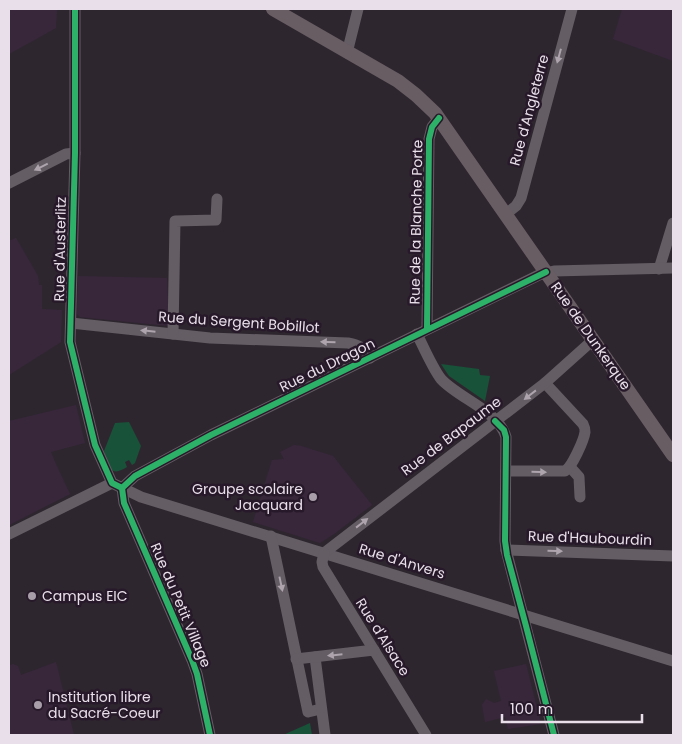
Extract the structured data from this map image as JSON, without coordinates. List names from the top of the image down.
{
  "streets": {
    "main road": ["Rue de Dunkerque"],
    "street": [
      "Rue d'Angleterre",
      "Rue de la Blanche Porte",
      "Rue d'Austerlitz",
      "Rue du Sergent Bobillot",
      "Rue du Dragon",
      "Rue de Bapaume",
      "Rue d'Haubourdin",
      "Rue d'Anvers",
      "Rue du Petit Village",
      "Rue d'Alsace"
    ]
  },
  "crossings": [
    ["Rue d'Angleterre", "Rue de Dunkerque"],
    ["Rue de la Blanche Porte", "Rue de Dunkerque"],
    ["Rue de la Blanche Porte", "Rue du Dragon"],
    ["Rue de la Blanche Porte", "Rue de Bapaume"],
    ["Rue de la Blanche Porte", "Rue d'Haubourdin"],
    ["Rue de la Blanche Porte", "Rue d'Anvers"],
    ["Rue d'Austerlitz", "Rue du Sergent Bobillot"],
    ["Rue d'Austerlitz", "Rue du Dragon"],
    ["Rue d'Austerlitz", "Rue d'Anvers"],
    ["Rue d'Austerlitz", "Rue du Petit Village"],
    ["Rue du Sergent Bobillot", "Rue du Dragon"],
    ["Rue de Dunkerque", "Rue du Dragon"],
    ["Rue de Dunkerque", "Rue de Bapaume"],
    ["Rue du Dragon", "Rue d'Anvers"],
    ["Rue du Dragon", "Rue du Petit Village"],
    ["Rue de Bapaume", "Rue d'Anvers"],
    ["Rue de Bapaume", "Rue d'Alsace"],
    ["Rue d'Anvers", "Rue du Petit Village"],
    ["Rue d'Anvers", "Rue d'Alsace"]
  ],
  "one_way": ["Rue d'Angleterre", "Rue du Sergent Bobillot"],
  "places": ["Groupe scolaire Jacquard", "Campus EIC", "Institution libre du Sacré-Coeur"],
  "scale_bar": "100 m"
}
